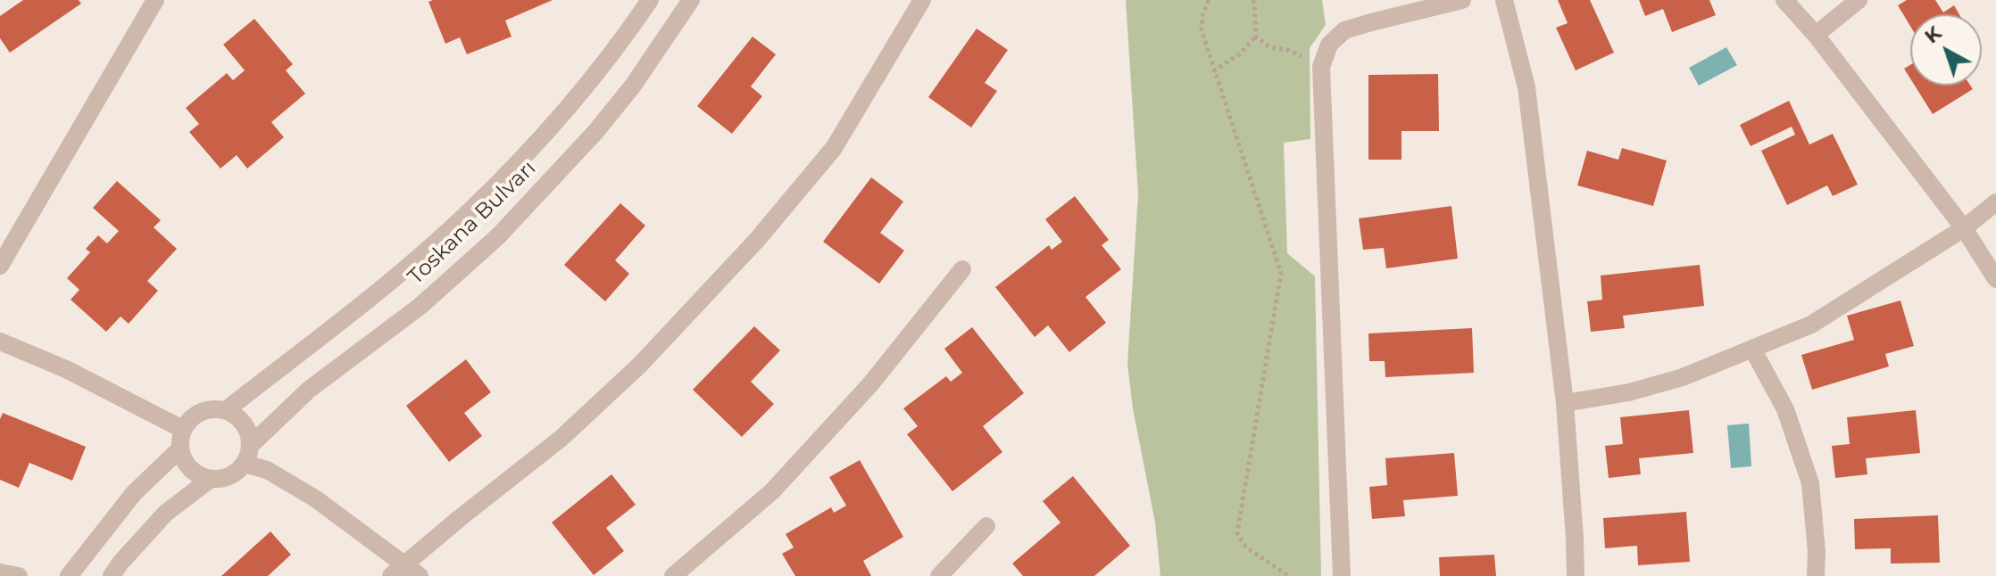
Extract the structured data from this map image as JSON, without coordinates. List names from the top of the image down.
{
  "streets": {
    "street": ["Toskana Bulvarı"]
  },
  "north": "top left"
}
